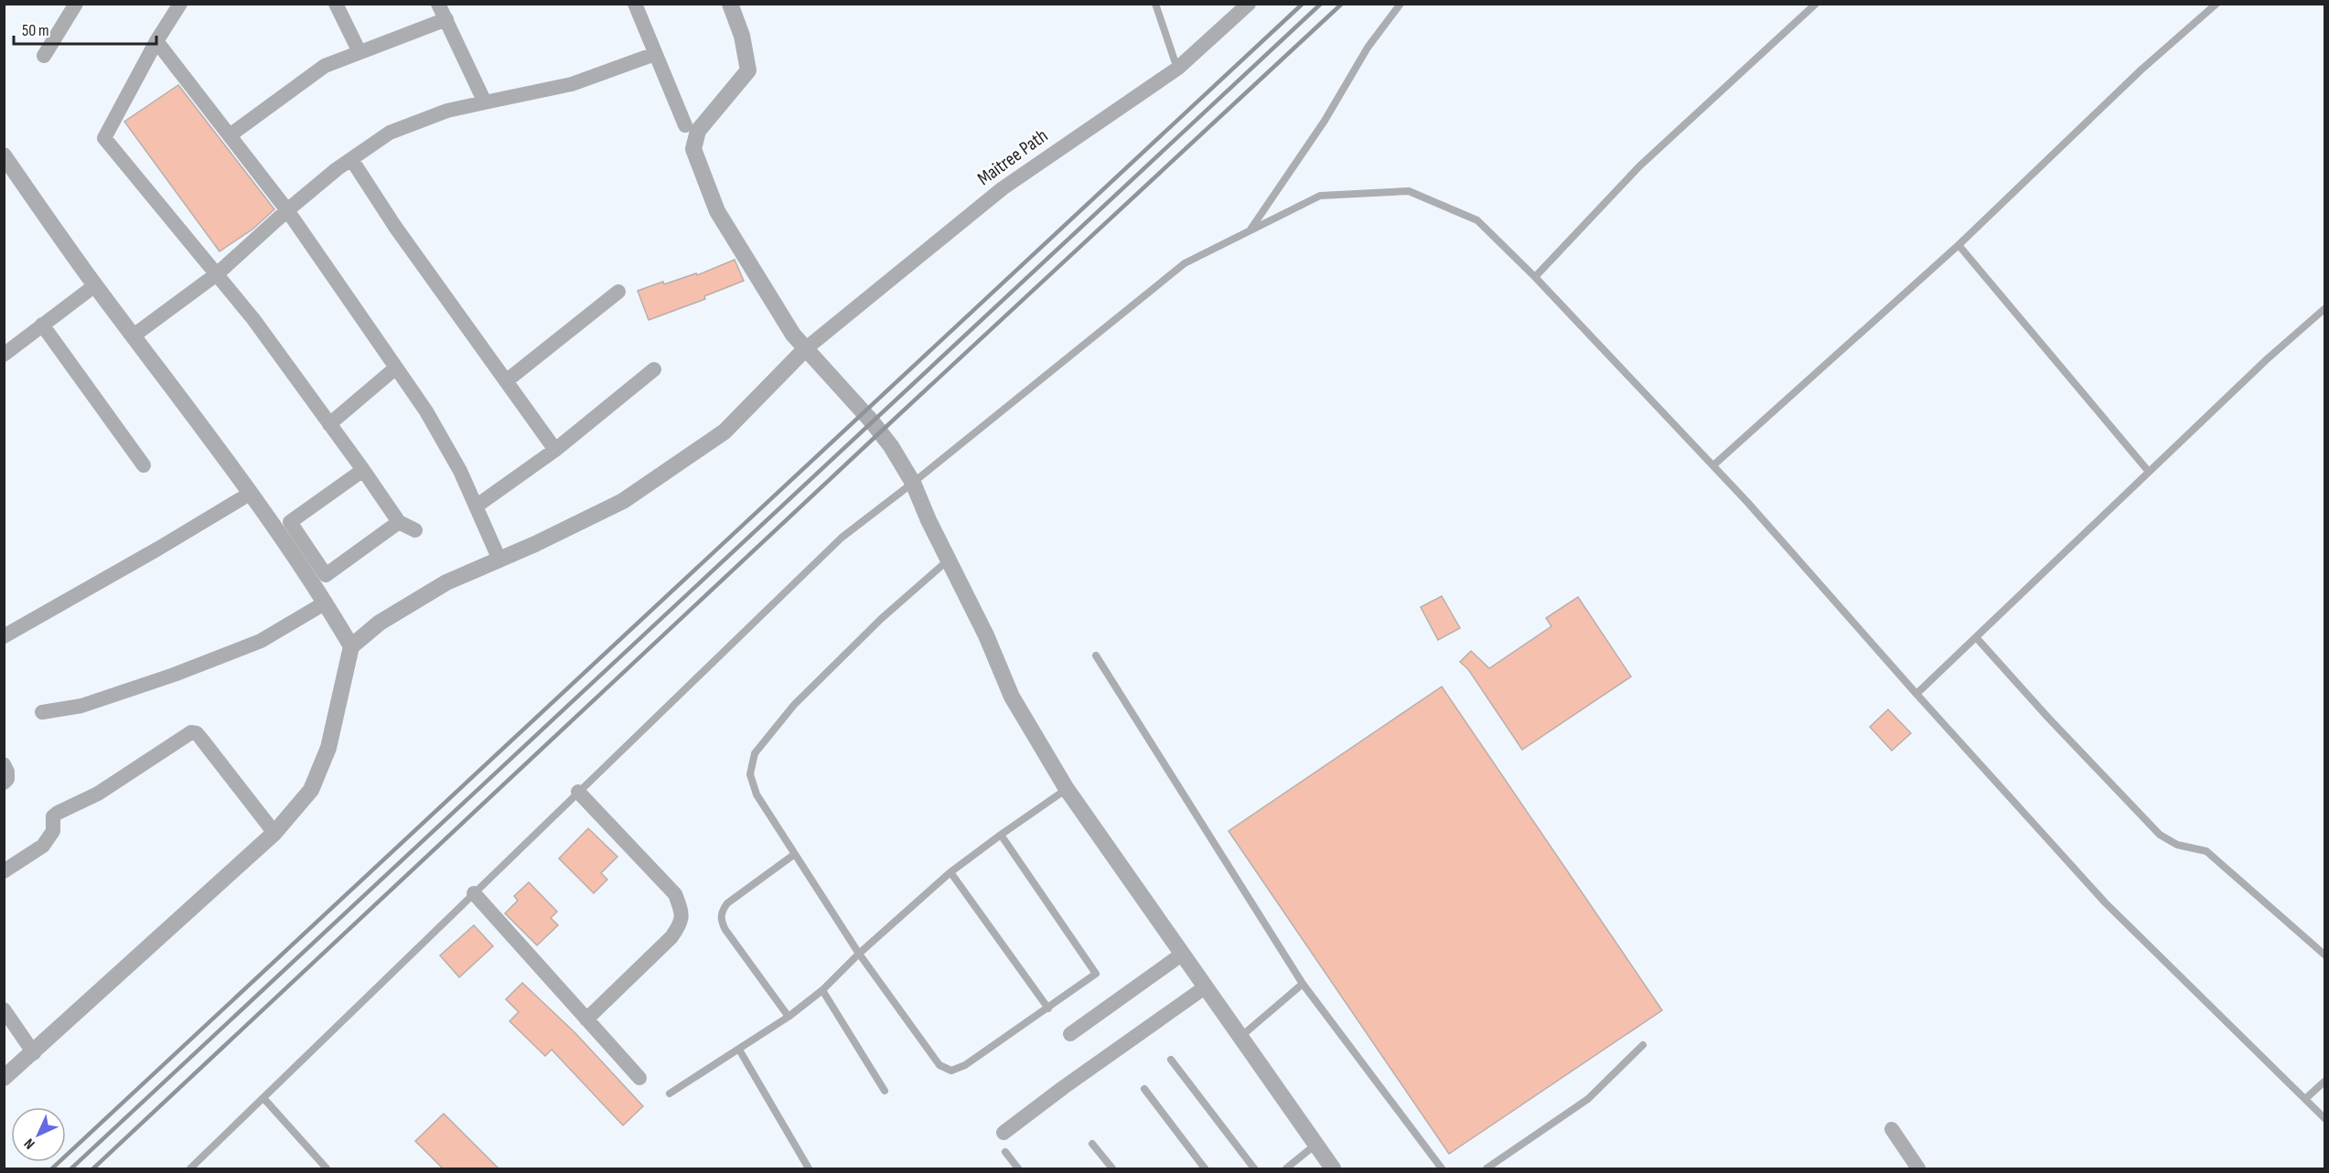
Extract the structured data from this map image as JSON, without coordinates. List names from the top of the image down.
{
  "streets": {
    "street": ["Maitree Path"]
  },
  "scale_bar": "50 m",
  "north": "bottom left"
}
